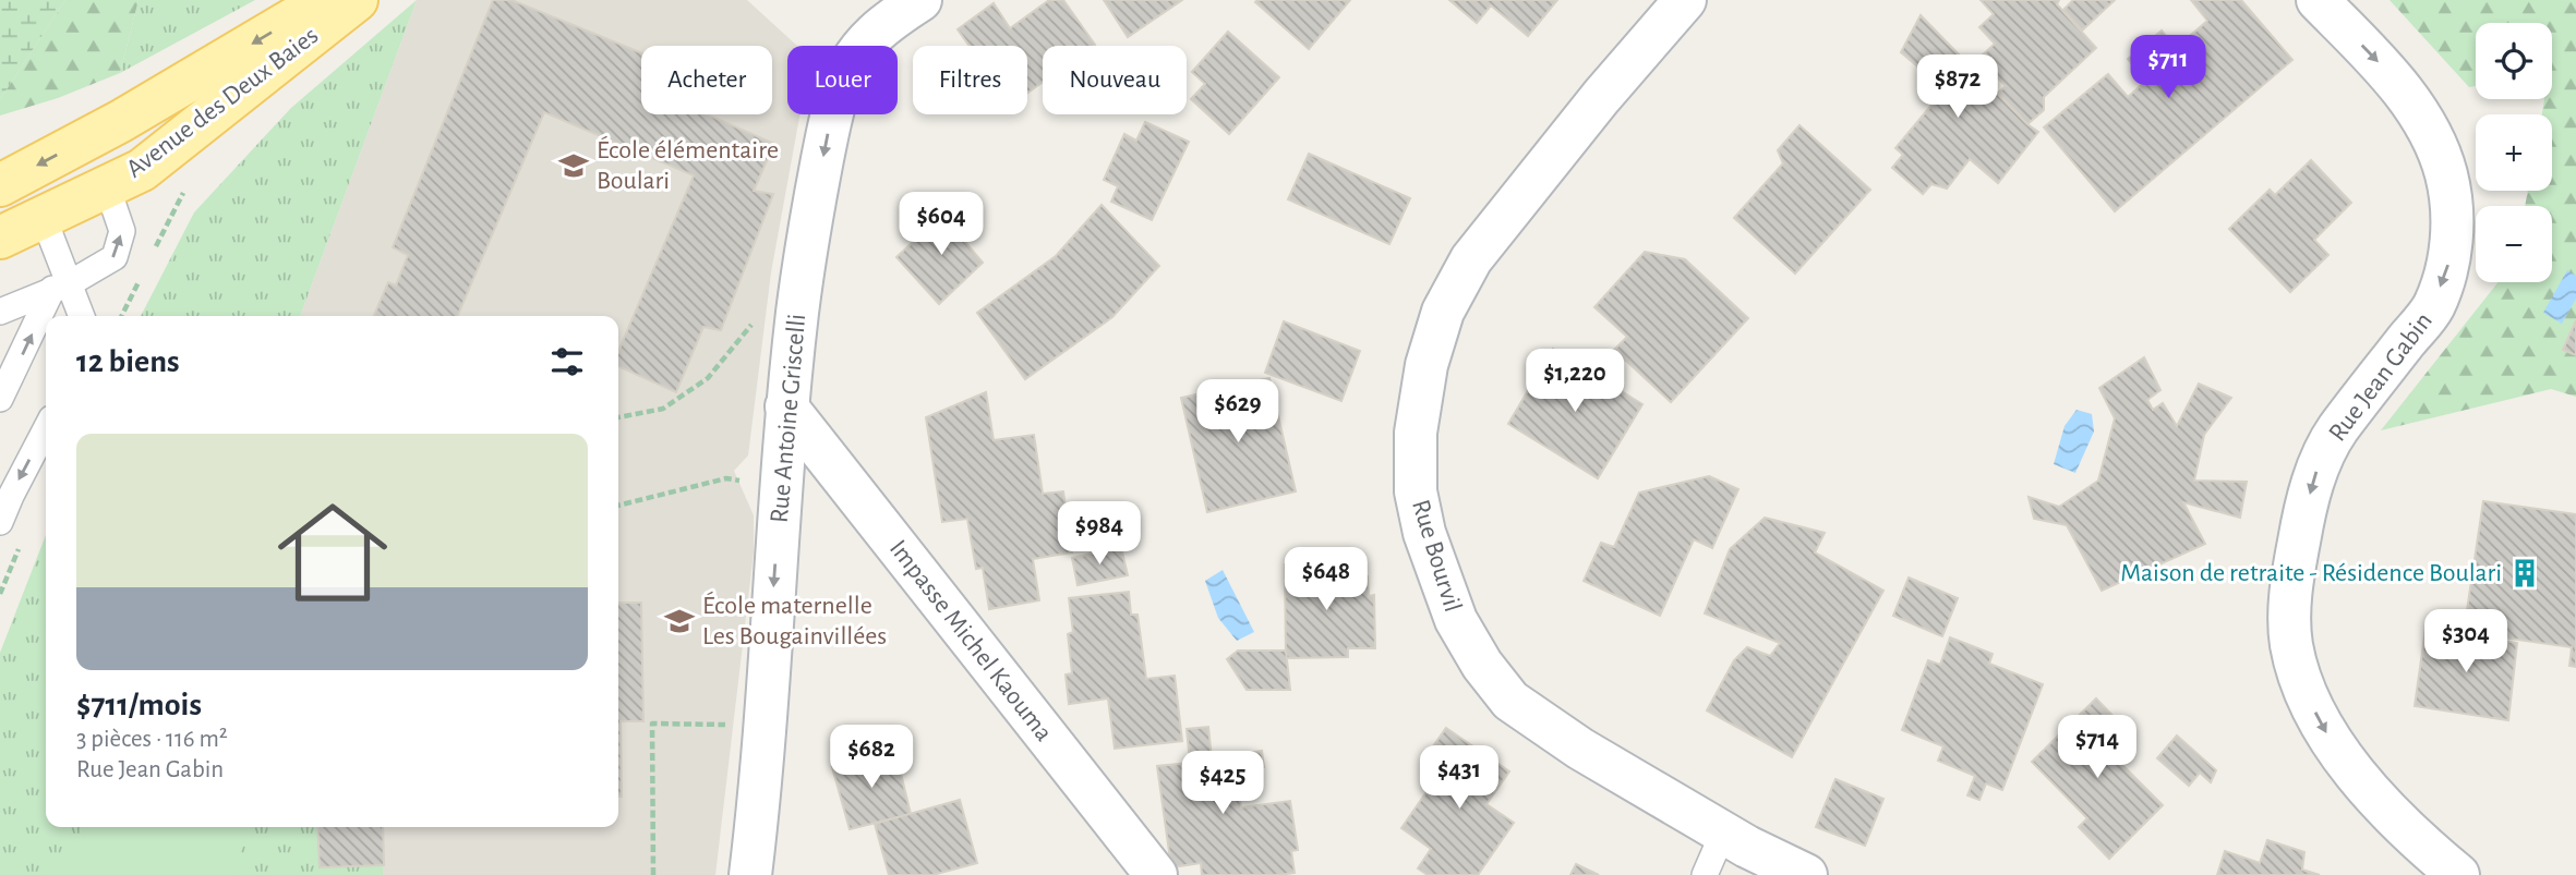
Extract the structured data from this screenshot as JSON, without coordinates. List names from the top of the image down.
{
  "streets": {
    "main road": ["Avenue des Deux Baies"],
    "street": [
      "Rue Jean Gabin",
      "Rue Antoine Griscelli",
      "Rue Bourvil",
      "Impasse Michel Kaouma"
    ]
  },
  "crossings": [
    ["Rue Antoine Griscelli", "Impasse Michel Kaouma"]
  ],
  "one_way": ["Rue Jean Gabin", "Rue Antoine Griscelli"],
  "places": {
    "school or university": ["École élémentaire Boulari", "École maternelle Les Bougainvillées"],
    "building": ["Maison de retraite - Résidence Boulari"]
  },
  "page": {
    "map_buttons": ["+", "−"],
    "price": [
      "$711",
      "$872",
      "$604",
      "$1,220",
      "$629",
      "$984",
      "$648",
      "$304",
      "$714",
      "$682",
      "$431",
      "$425"
    ],
    "chip": [
      "Acheter",
      "Louer",
      "Filtres",
      "Nouveau"
    ],
    "heading": "12 biens",
    "list": [
      {
        "name": "$711/mois",
        "note": "3 pièces · 116 m² · Rue Jean Gabin"
      }
    ]
  }
}
